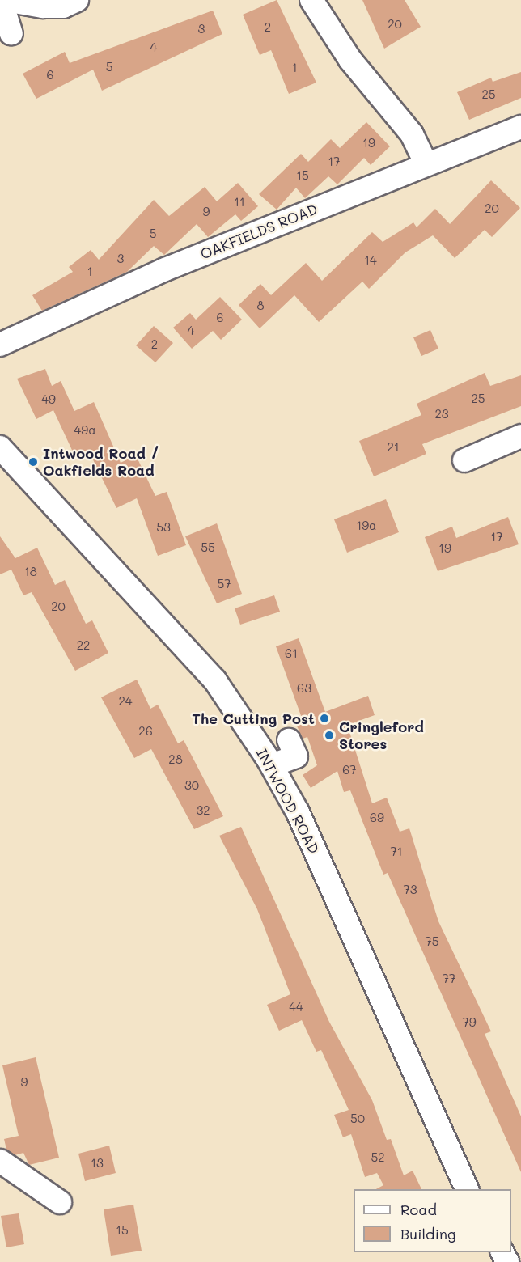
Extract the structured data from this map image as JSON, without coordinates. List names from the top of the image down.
{
  "streets": {
    "street": ["OAKFIELDS ROAD", "INTWOOD ROAD"]
  },
  "places": ["Intwood Road / Oakfields Road", "The Cutting Post", "Cringleford Stores"],
  "house_numbers": [
    "20",
    "2",
    "3",
    "4",
    "5",
    "1",
    "6",
    "25",
    "19",
    "17",
    "15",
    "11",
    "20",
    "9",
    "5",
    "3",
    "14",
    "1",
    "8",
    "6",
    "4",
    "2",
    "25",
    "49",
    "23",
    "49a",
    "21",
    "19a",
    "53",
    "17",
    "55",
    "19",
    "18",
    "57",
    "20",
    "22",
    "61",
    "63",
    "24",
    "26",
    "28",
    "67",
    "30",
    "32",
    "69",
    "71",
    "73",
    "75",
    "77",
    "44",
    "79",
    "9",
    "50",
    "52",
    "13",
    "15"
  ],
  "legend": ["Road", "Building"]
}
